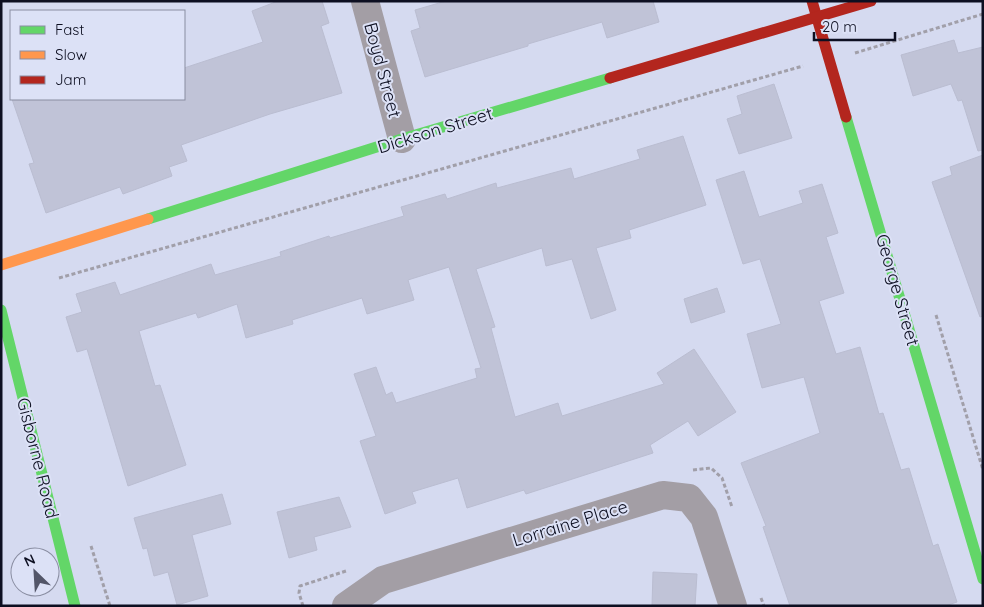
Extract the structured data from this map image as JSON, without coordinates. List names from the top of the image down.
{
  "streets": {
    "street": [
      "Boyd Street",
      "Dickson Street",
      "George Street",
      "Gisborne Road",
      "Lorraine Place"
    ]
  },
  "crossings": [
    ["Boyd Street", "Dickson Street"],
    ["Dickson Street", "George Street"]
  ],
  "legend": ["Fast", "Slow", "Jam"],
  "scale_bar": "20 m",
  "north": "top left"
}
